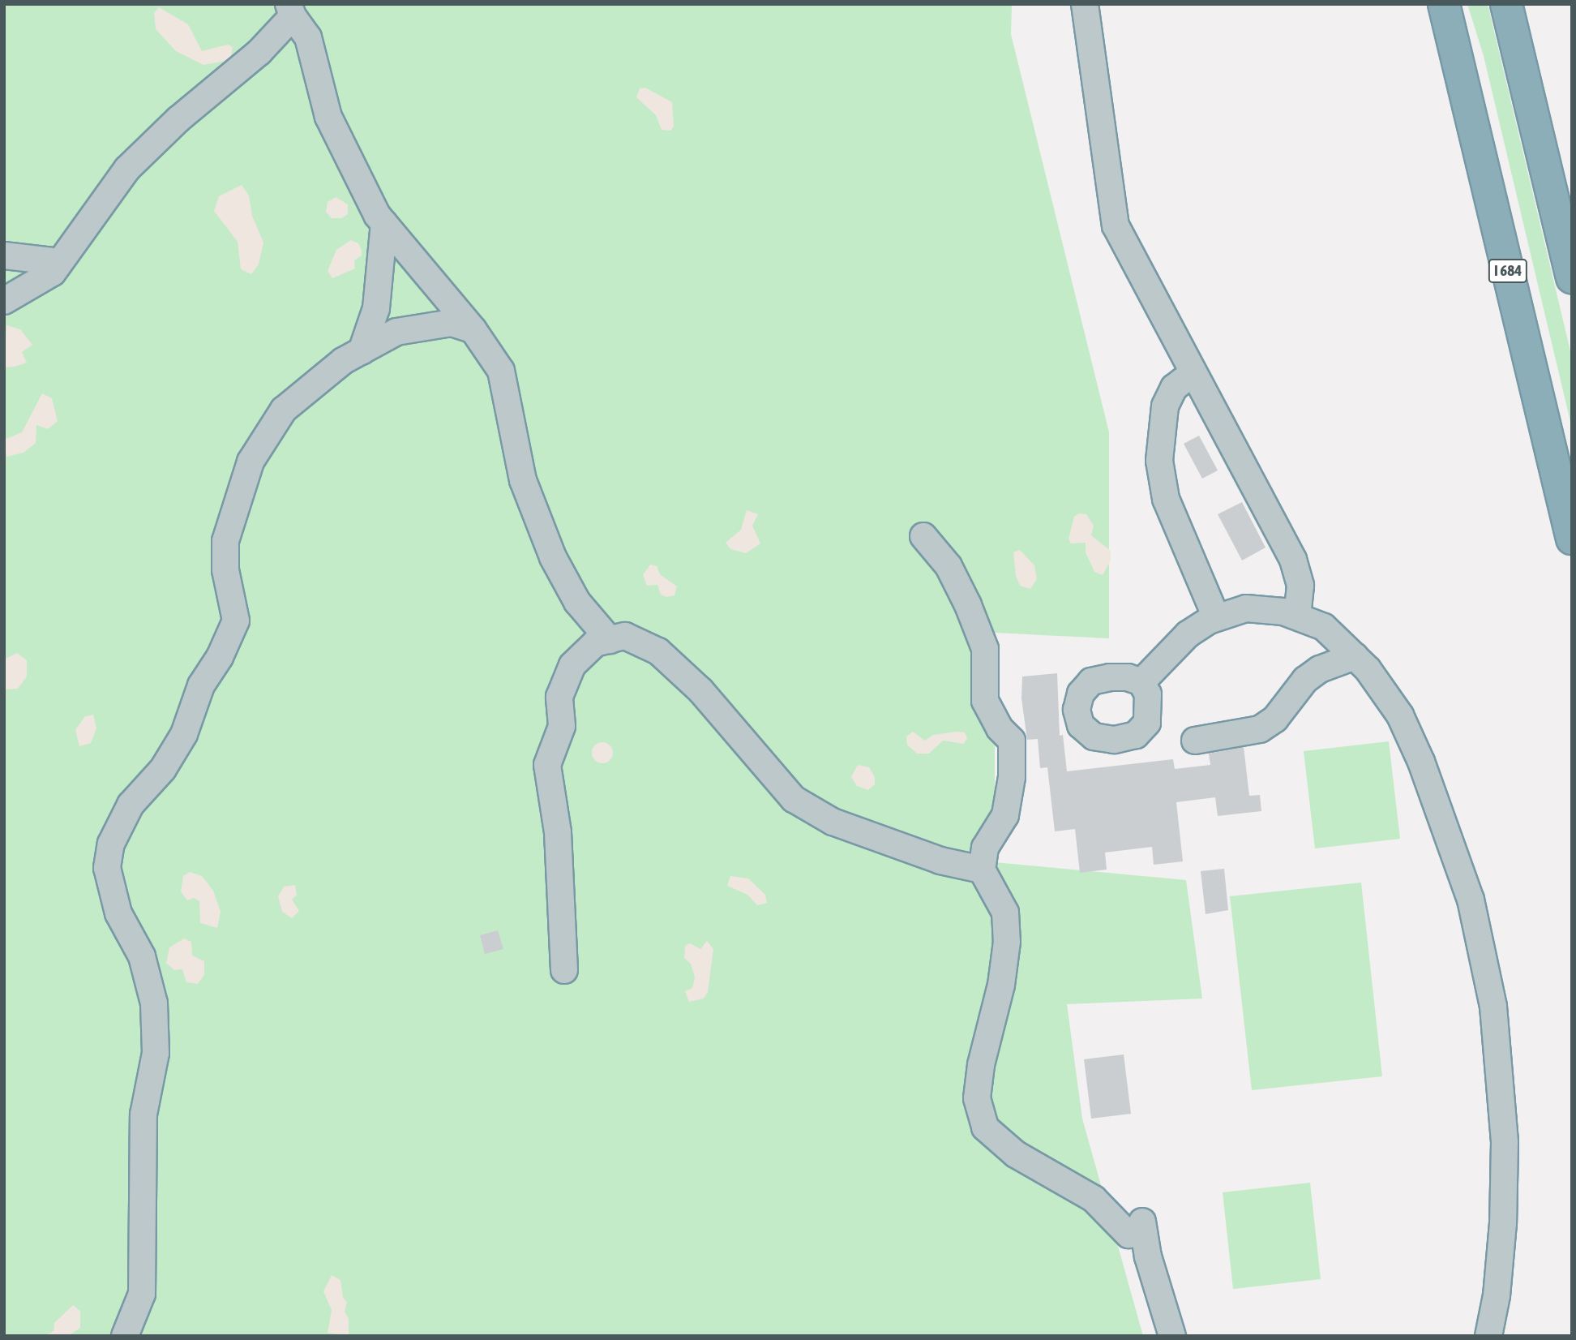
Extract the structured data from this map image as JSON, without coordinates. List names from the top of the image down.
{
  "streets": {
    "highway": ["I 684"]
  }
}
